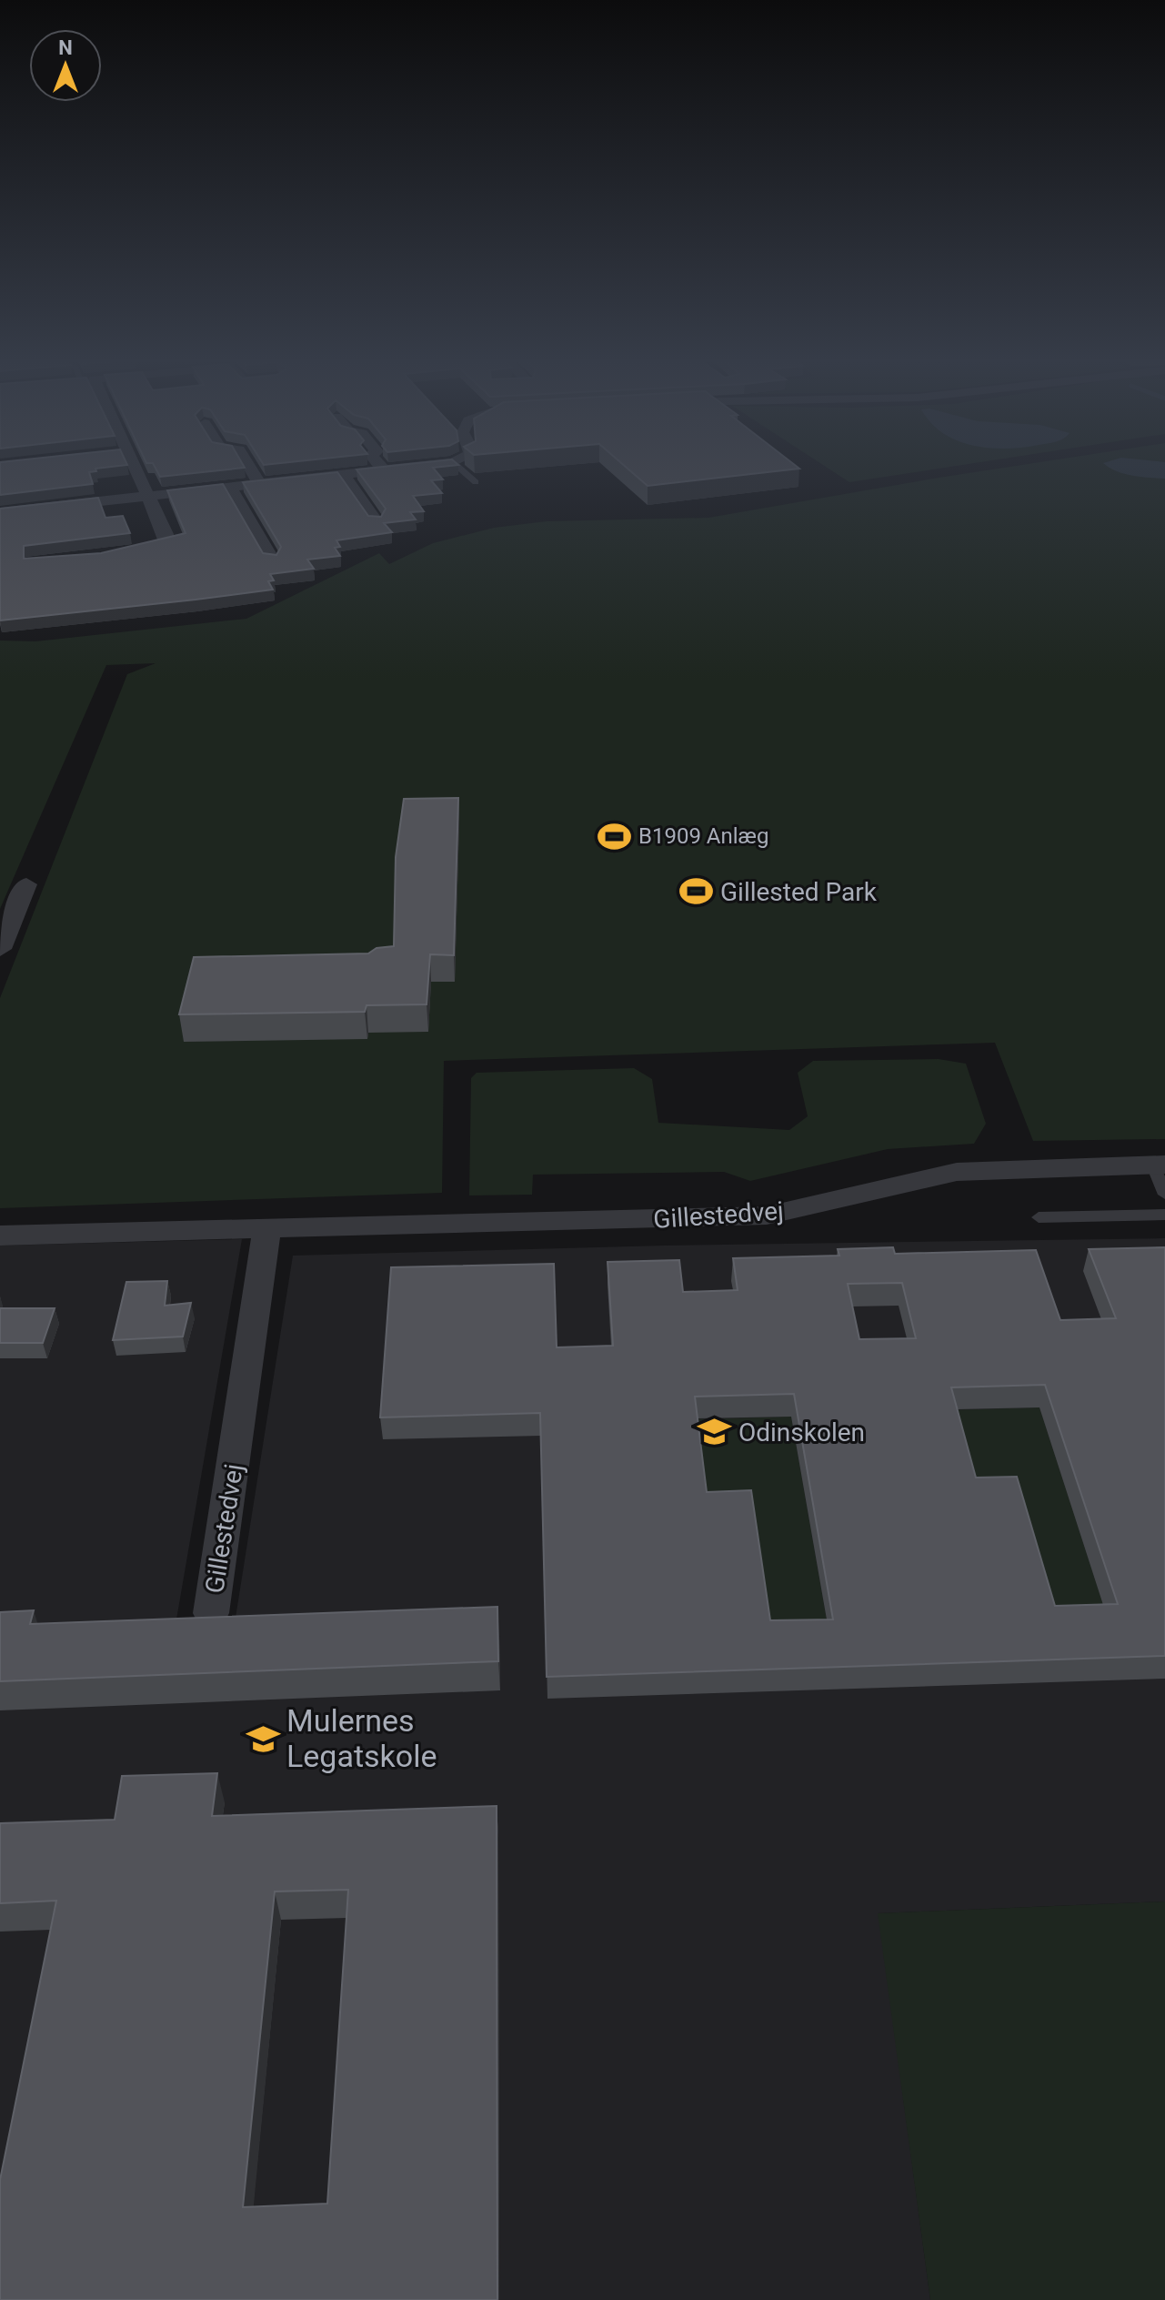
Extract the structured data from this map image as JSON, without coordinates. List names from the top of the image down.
{
  "streets": {
    "street": ["Gillestedvej"]
  },
  "places": {
    "sports": ["B1909 Anlæg", "Gillested Park"],
    "school or university": ["Odinskolen", "Mulernes Legatskole"]
  },
  "north": "top"
}
